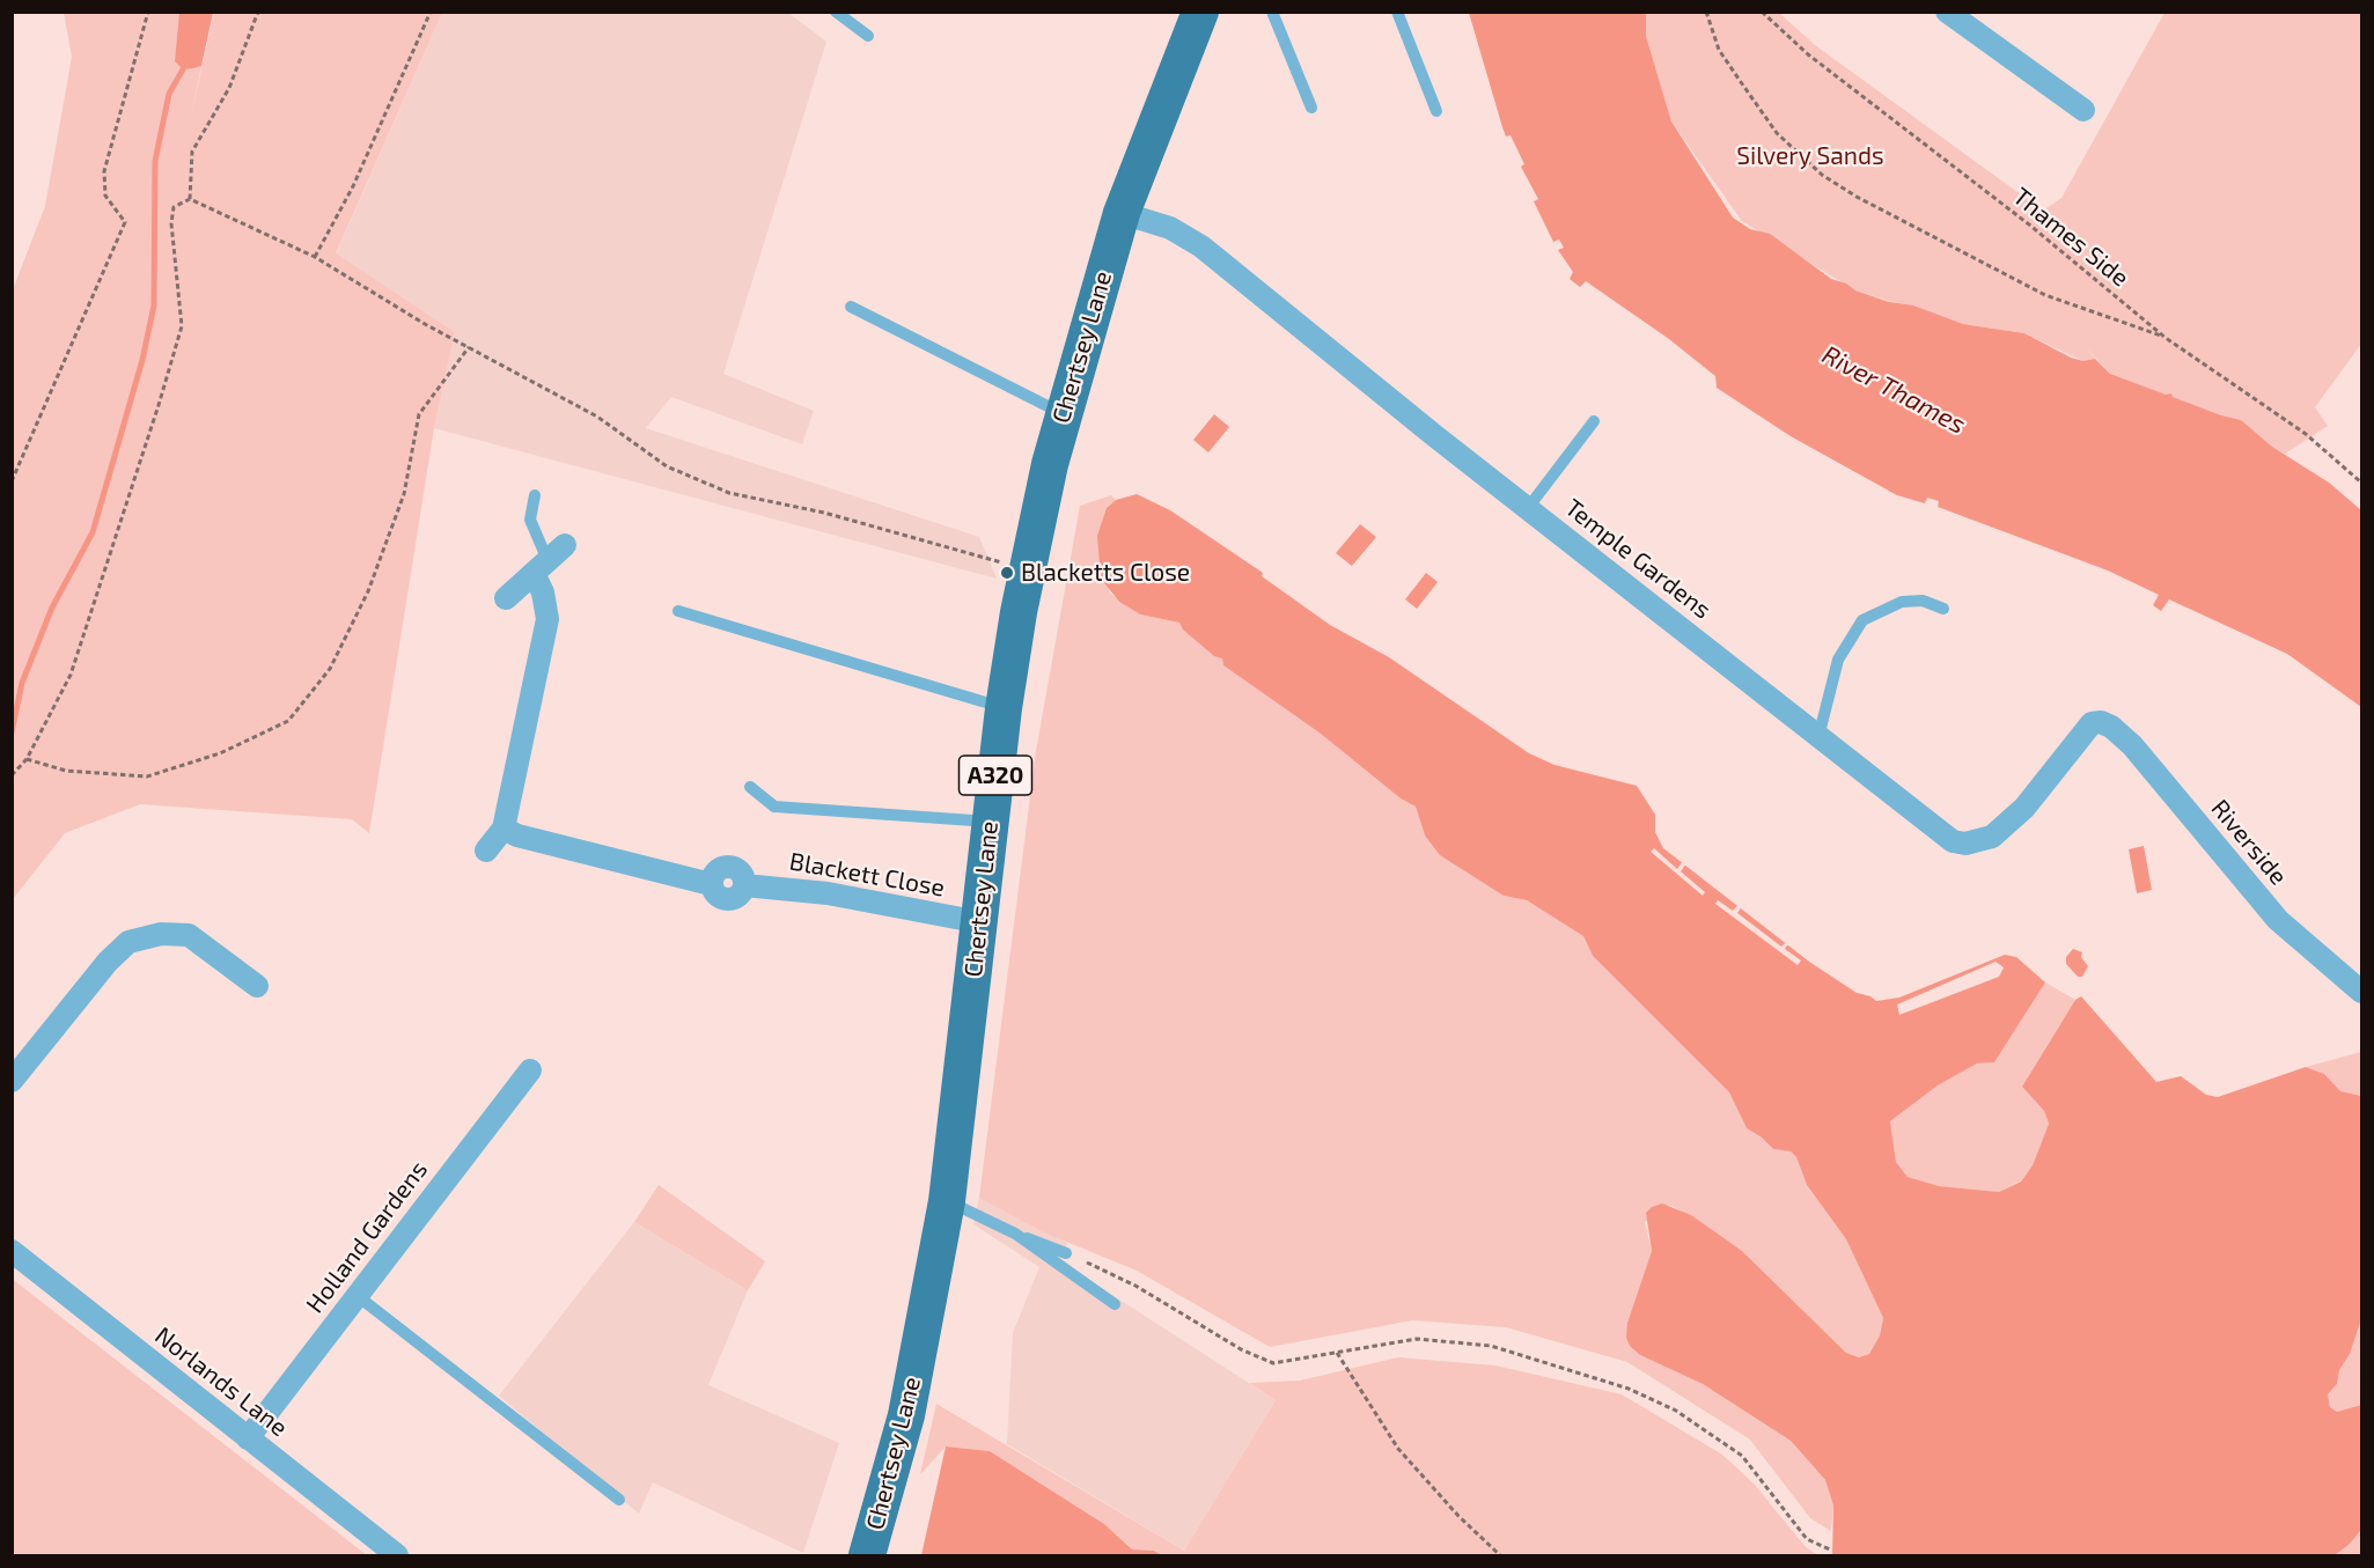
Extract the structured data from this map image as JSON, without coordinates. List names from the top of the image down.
{
  "streets": {
    "main road": ["Chertsey Lane", "A320"],
    "street": [
      "Temple Gardens",
      "Riverside",
      "Blackett Close",
      "Holland Gardens",
      "Norlands Lane"
    ],
    "path": ["Thames Side"]
  },
  "crossings": [
    ["Chertsey Lane", "Temple Gardens"],
    ["Chertsey Lane", "Blackett Close"],
    ["Temple Gardens", "Riverside"],
    ["Holland Gardens", "Norlands Lane"]
  ],
  "water": ["River Thames"],
  "parks": ["Silvery Sands"],
  "places": ["Blacketts Close"]
}
